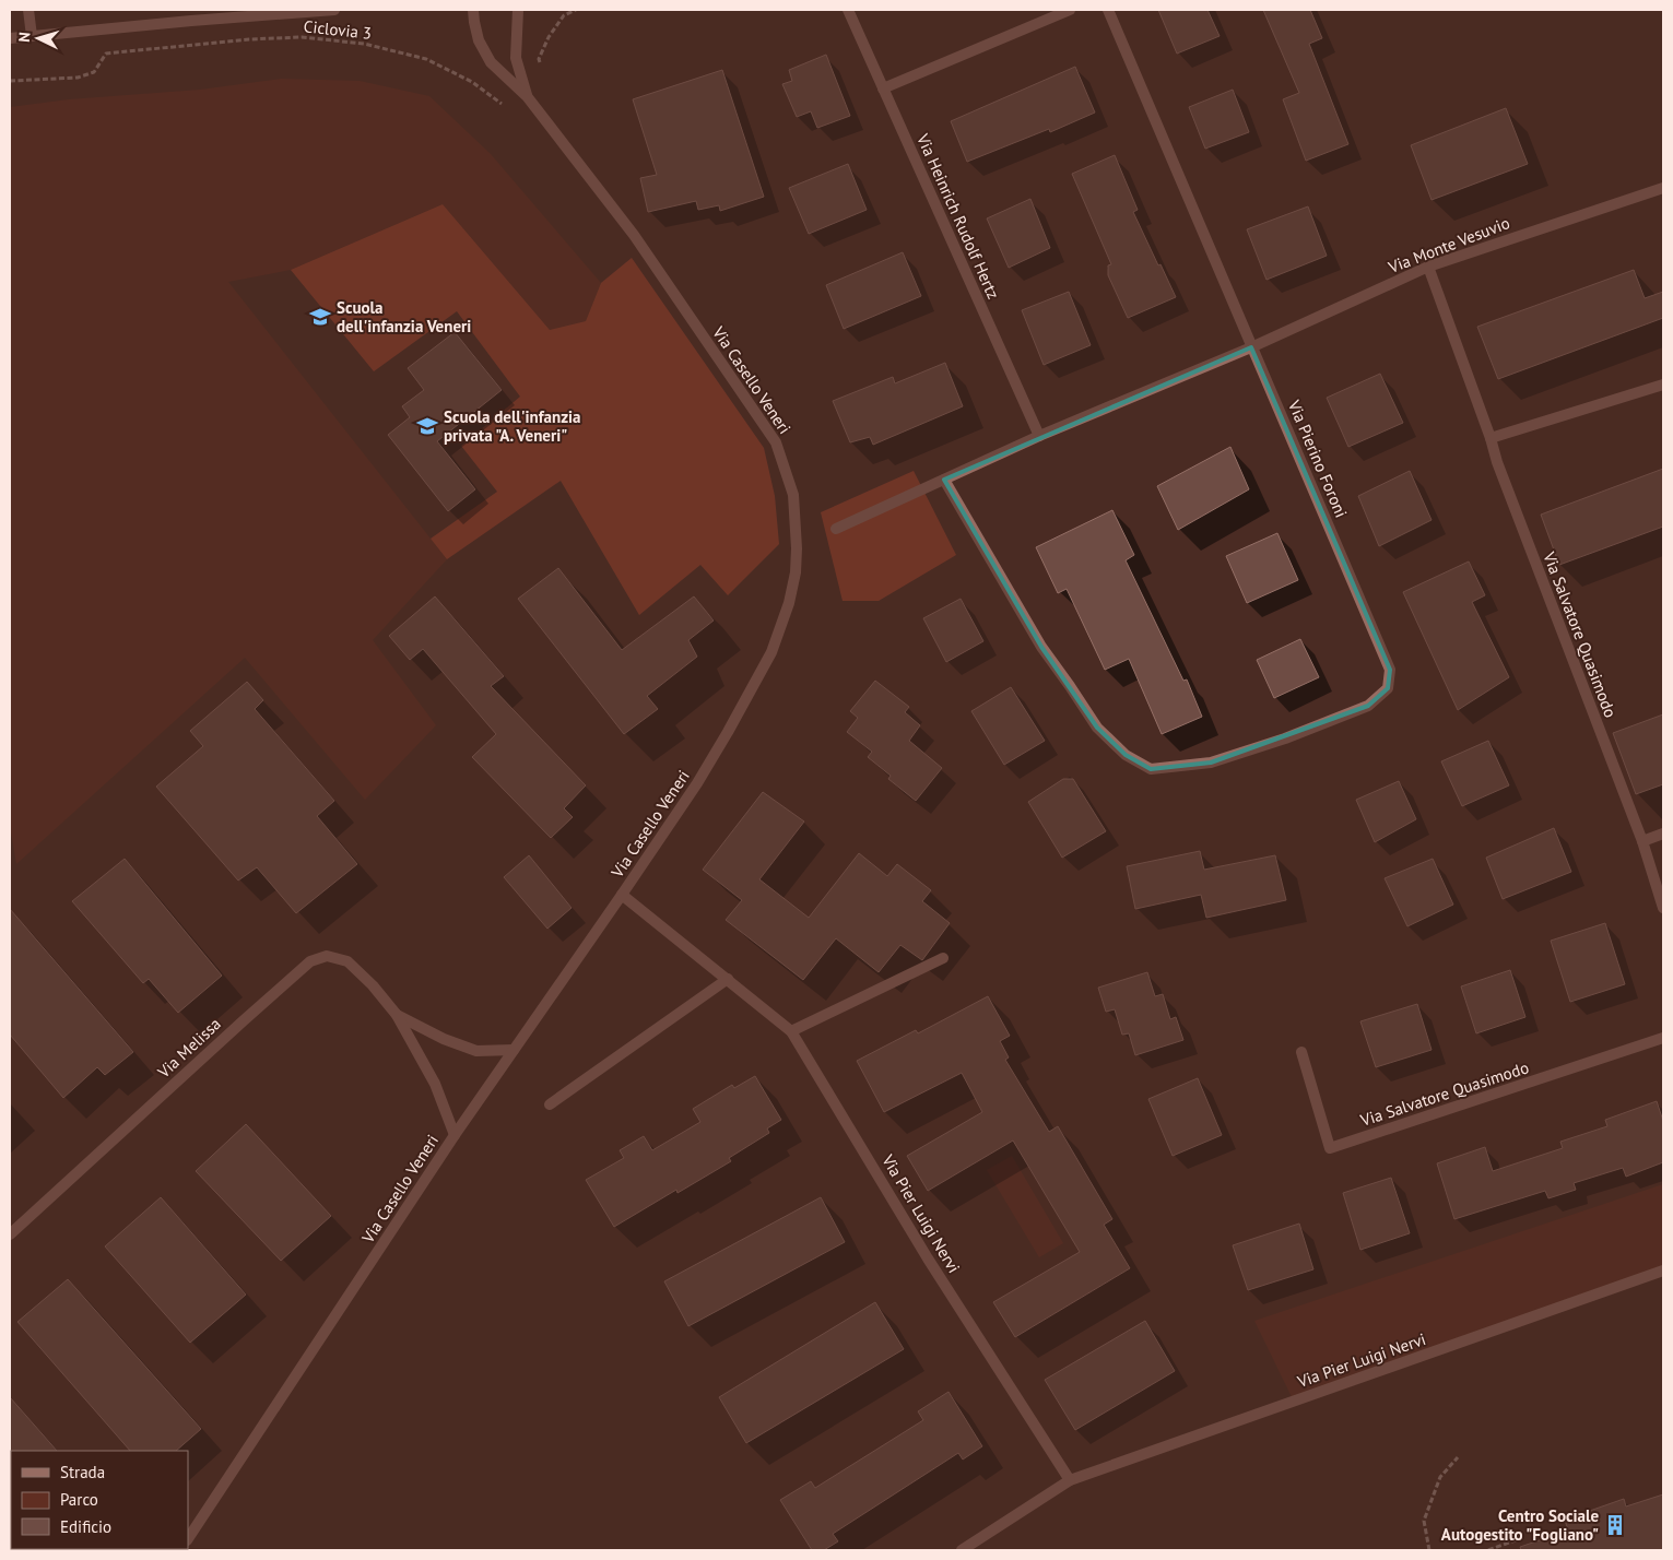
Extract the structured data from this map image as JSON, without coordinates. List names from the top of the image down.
{
  "streets": {
    "street": [
      "Via Heinrich Rudolf Hertz",
      "Via Monte Vesuvio",
      "Via Casello Veneri",
      "Via Pierino Foroni",
      "Via Salvatore Quasimodo",
      "Via Melissa",
      "Via Pier Luigi Nervi"
    ],
    "path": ["Ciclovia 3"]
  },
  "crossings": [
    ["Via Monte Vesuvio", "Via Pierino Foroni"],
    ["Via Monte Vesuvio", "Via Salvatore Quasimodo"],
    ["Via Casello Veneri", "Via Melissa"],
    ["Via Casello Veneri", "Via Pier Luigi Nervi"]
  ],
  "places": {
    "school or university": ["Scuola dell'infanzia Veneri", "Scuola dell'infanzia privata \"A. Veneri\""],
    "building": ["Centro Sociale Autogestito \"Fogliano\""]
  },
  "legend": ["Strada", "Parco", "Edificio"],
  "north": "left"
}
